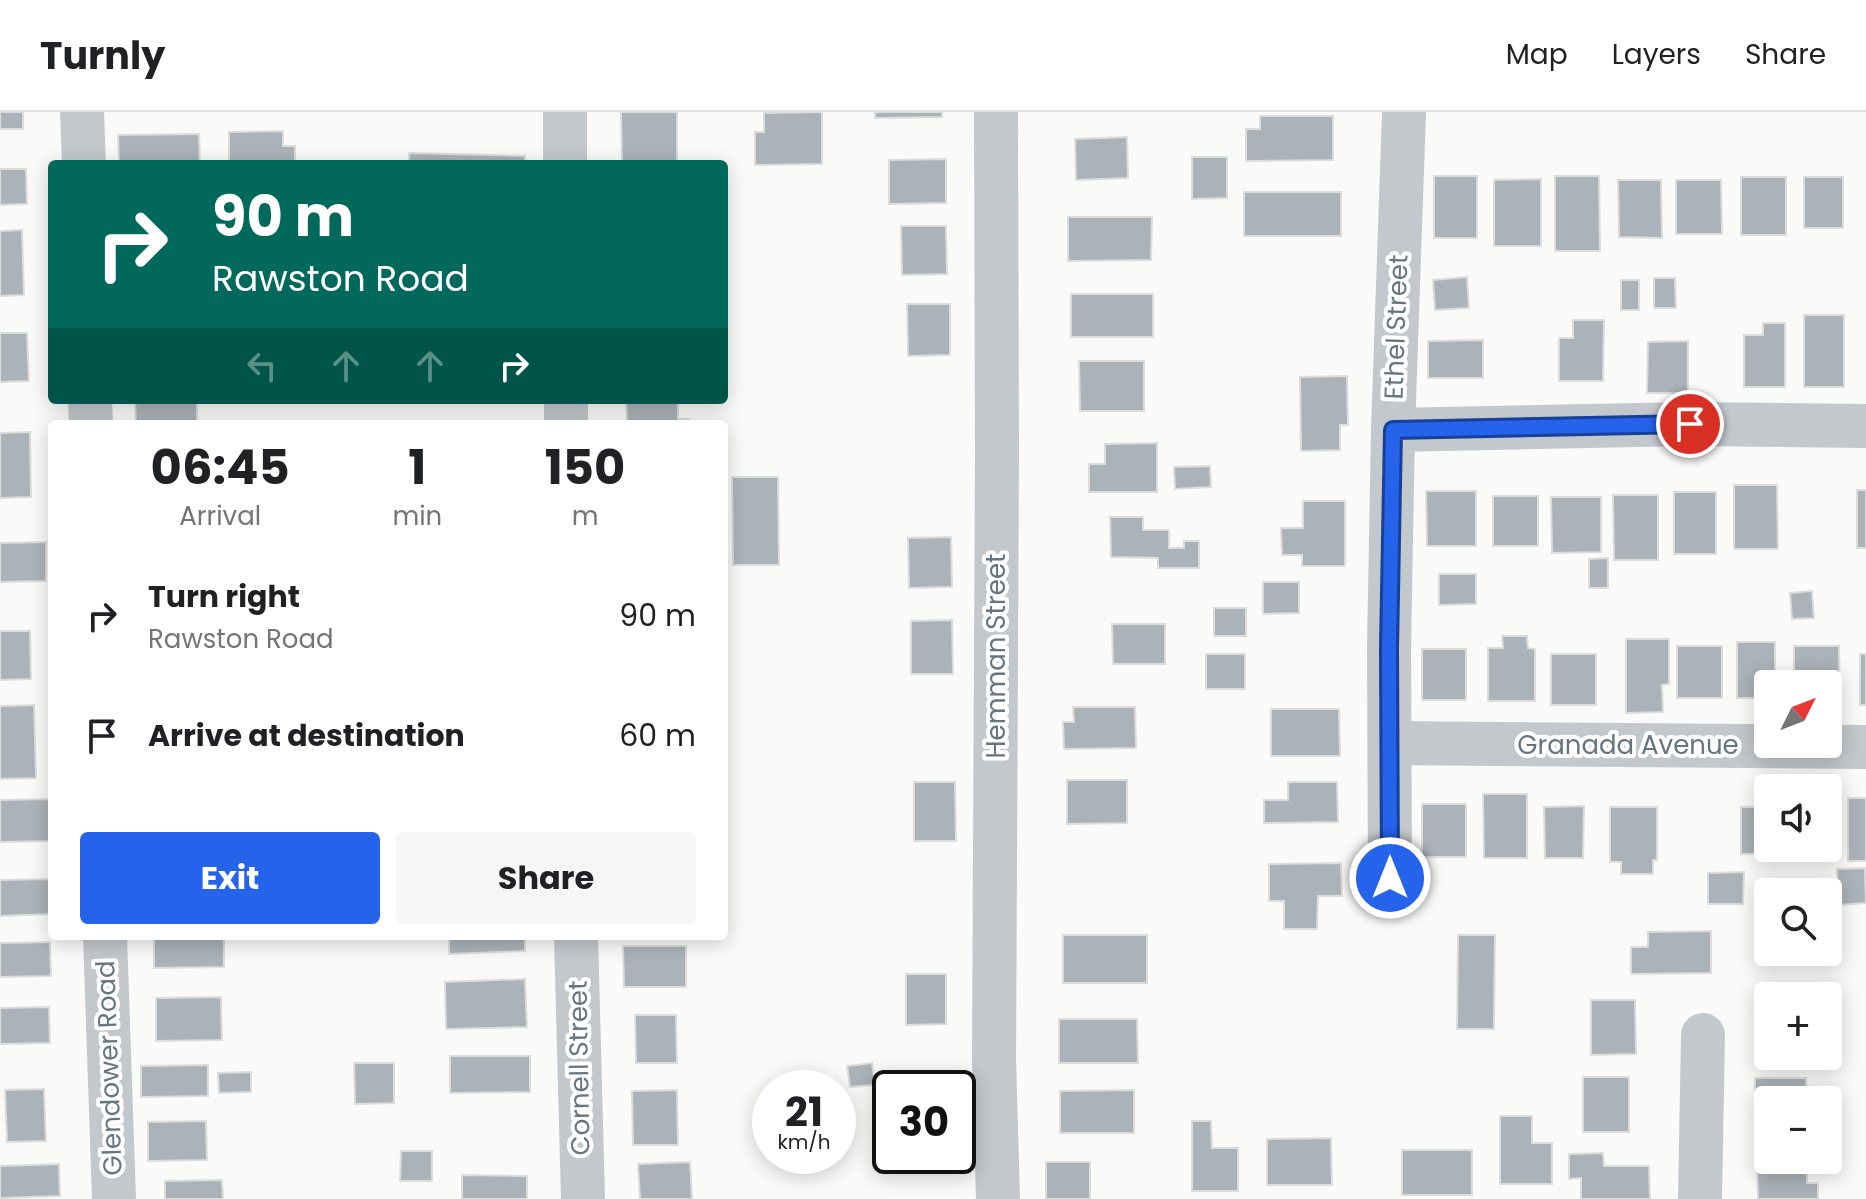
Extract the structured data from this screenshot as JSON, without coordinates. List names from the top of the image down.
{
  "streets": {
    "street": [
      "Ethel Street",
      "Hemman Street",
      "Granada Avenue",
      "Glendower Road",
      "Cornell Street"
    ]
  },
  "crossings": [
    ["Ethel Street", "Granada Avenue"]
  ],
  "north": "top right",
  "page": {
    "header": "Turnly",
    "nav": ["Map", "Layers", "Share"],
    "turn": ["90 m", "Rawston Road"],
    "eta": [
      "06:45",
      "Arrival",
      "1",
      "min",
      "150",
      "m"
    ],
    "list": [
      {
        "name": "Turn right",
        "note": "Rawston Road",
        "value": "90 m"
      },
      {
        "name": "Arrive at destination",
        "value": "60 m"
      }
    ],
    "map_buttons": ["+", "−"],
    "buttons": ["Exit", "Share"],
    "speed": "21 km/h",
    "limit": "30"
  }
}
